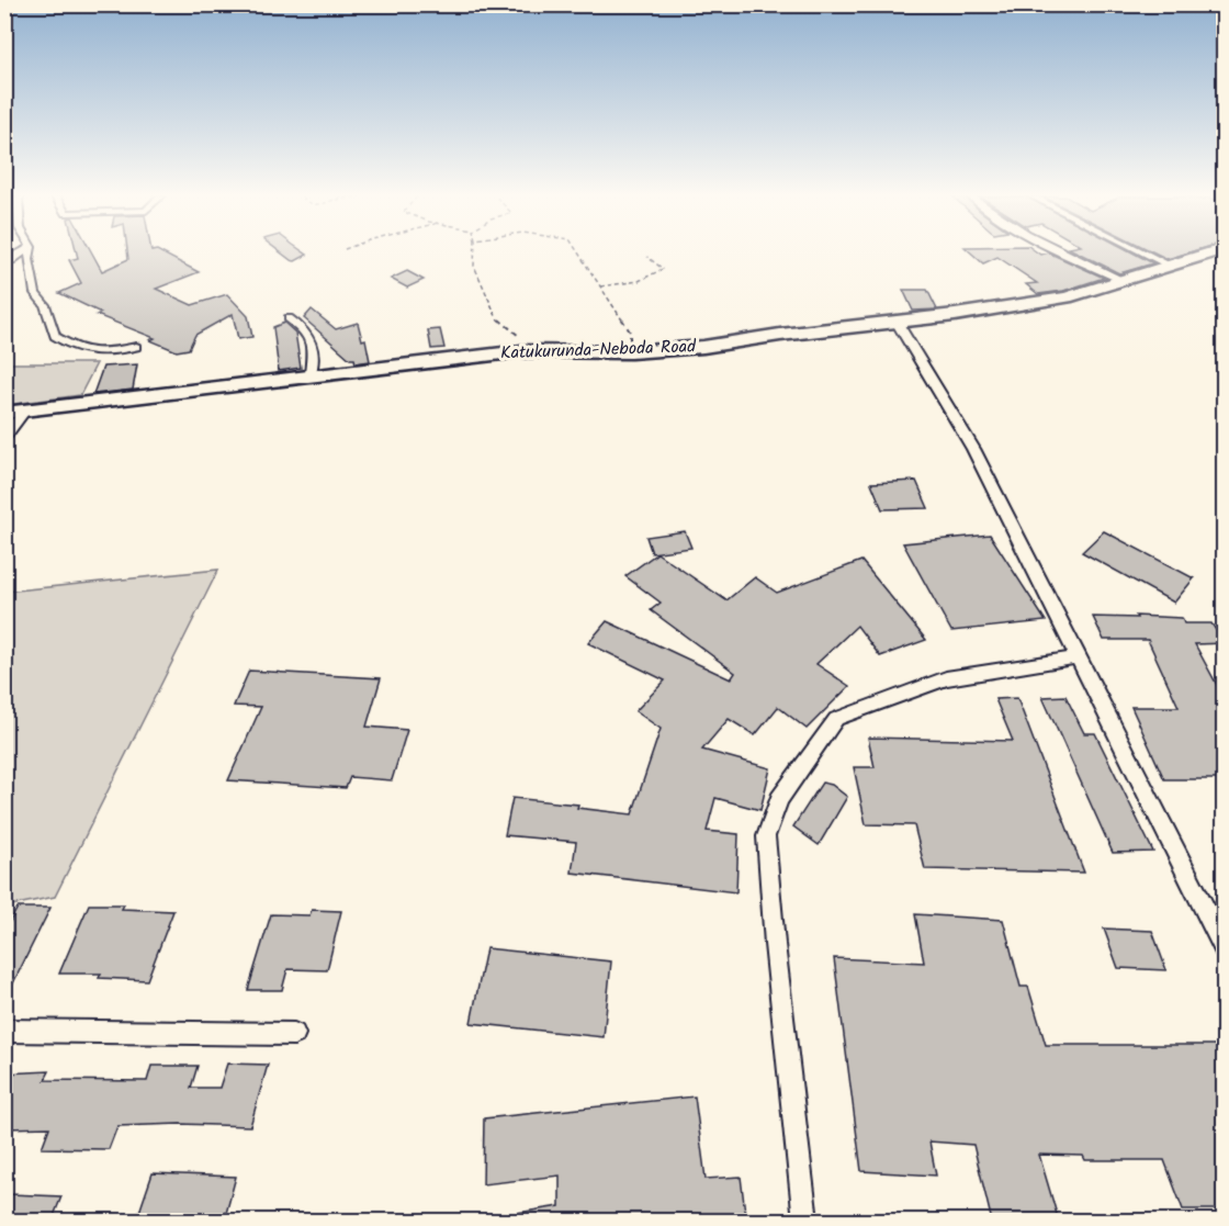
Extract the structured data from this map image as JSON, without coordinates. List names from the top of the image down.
{
  "streets": {
    "main road": ["Katukurunda-Neboda Road"]
  }
}
